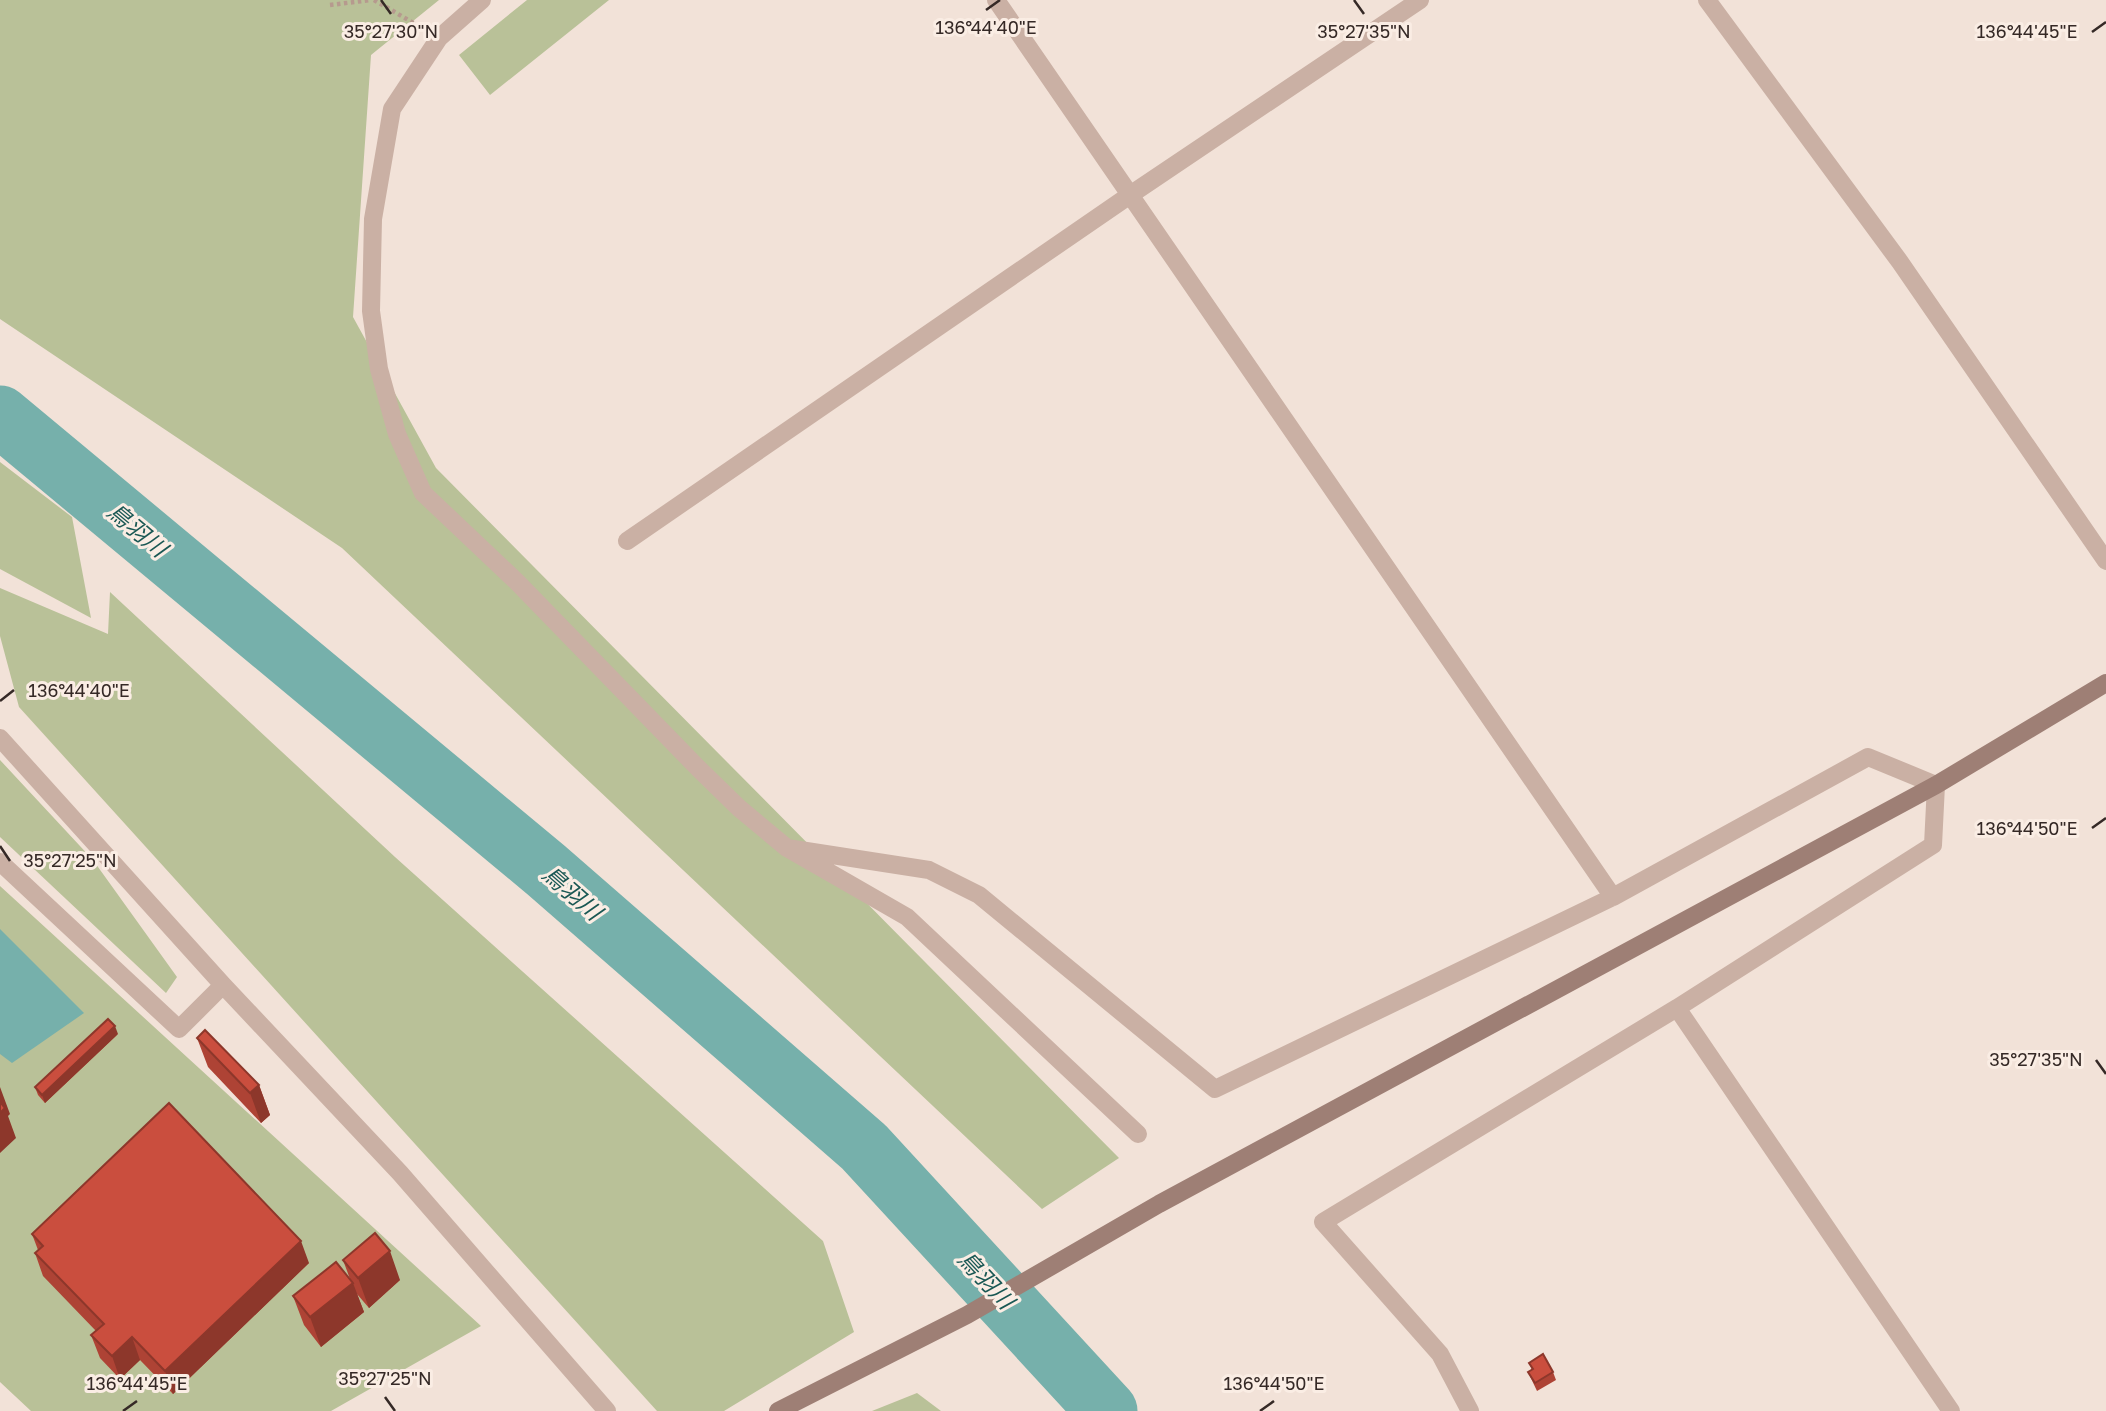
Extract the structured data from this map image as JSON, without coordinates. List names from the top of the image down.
{
  "water": ["鳥羽川"],
  "coordinates": [
    "136°44'40\"E",
    "35°27'30\"N",
    "35°27'35\"N",
    "136°44'45\"E",
    "136°44'50\"E",
    "35°27'25\"N"
  ]
}
